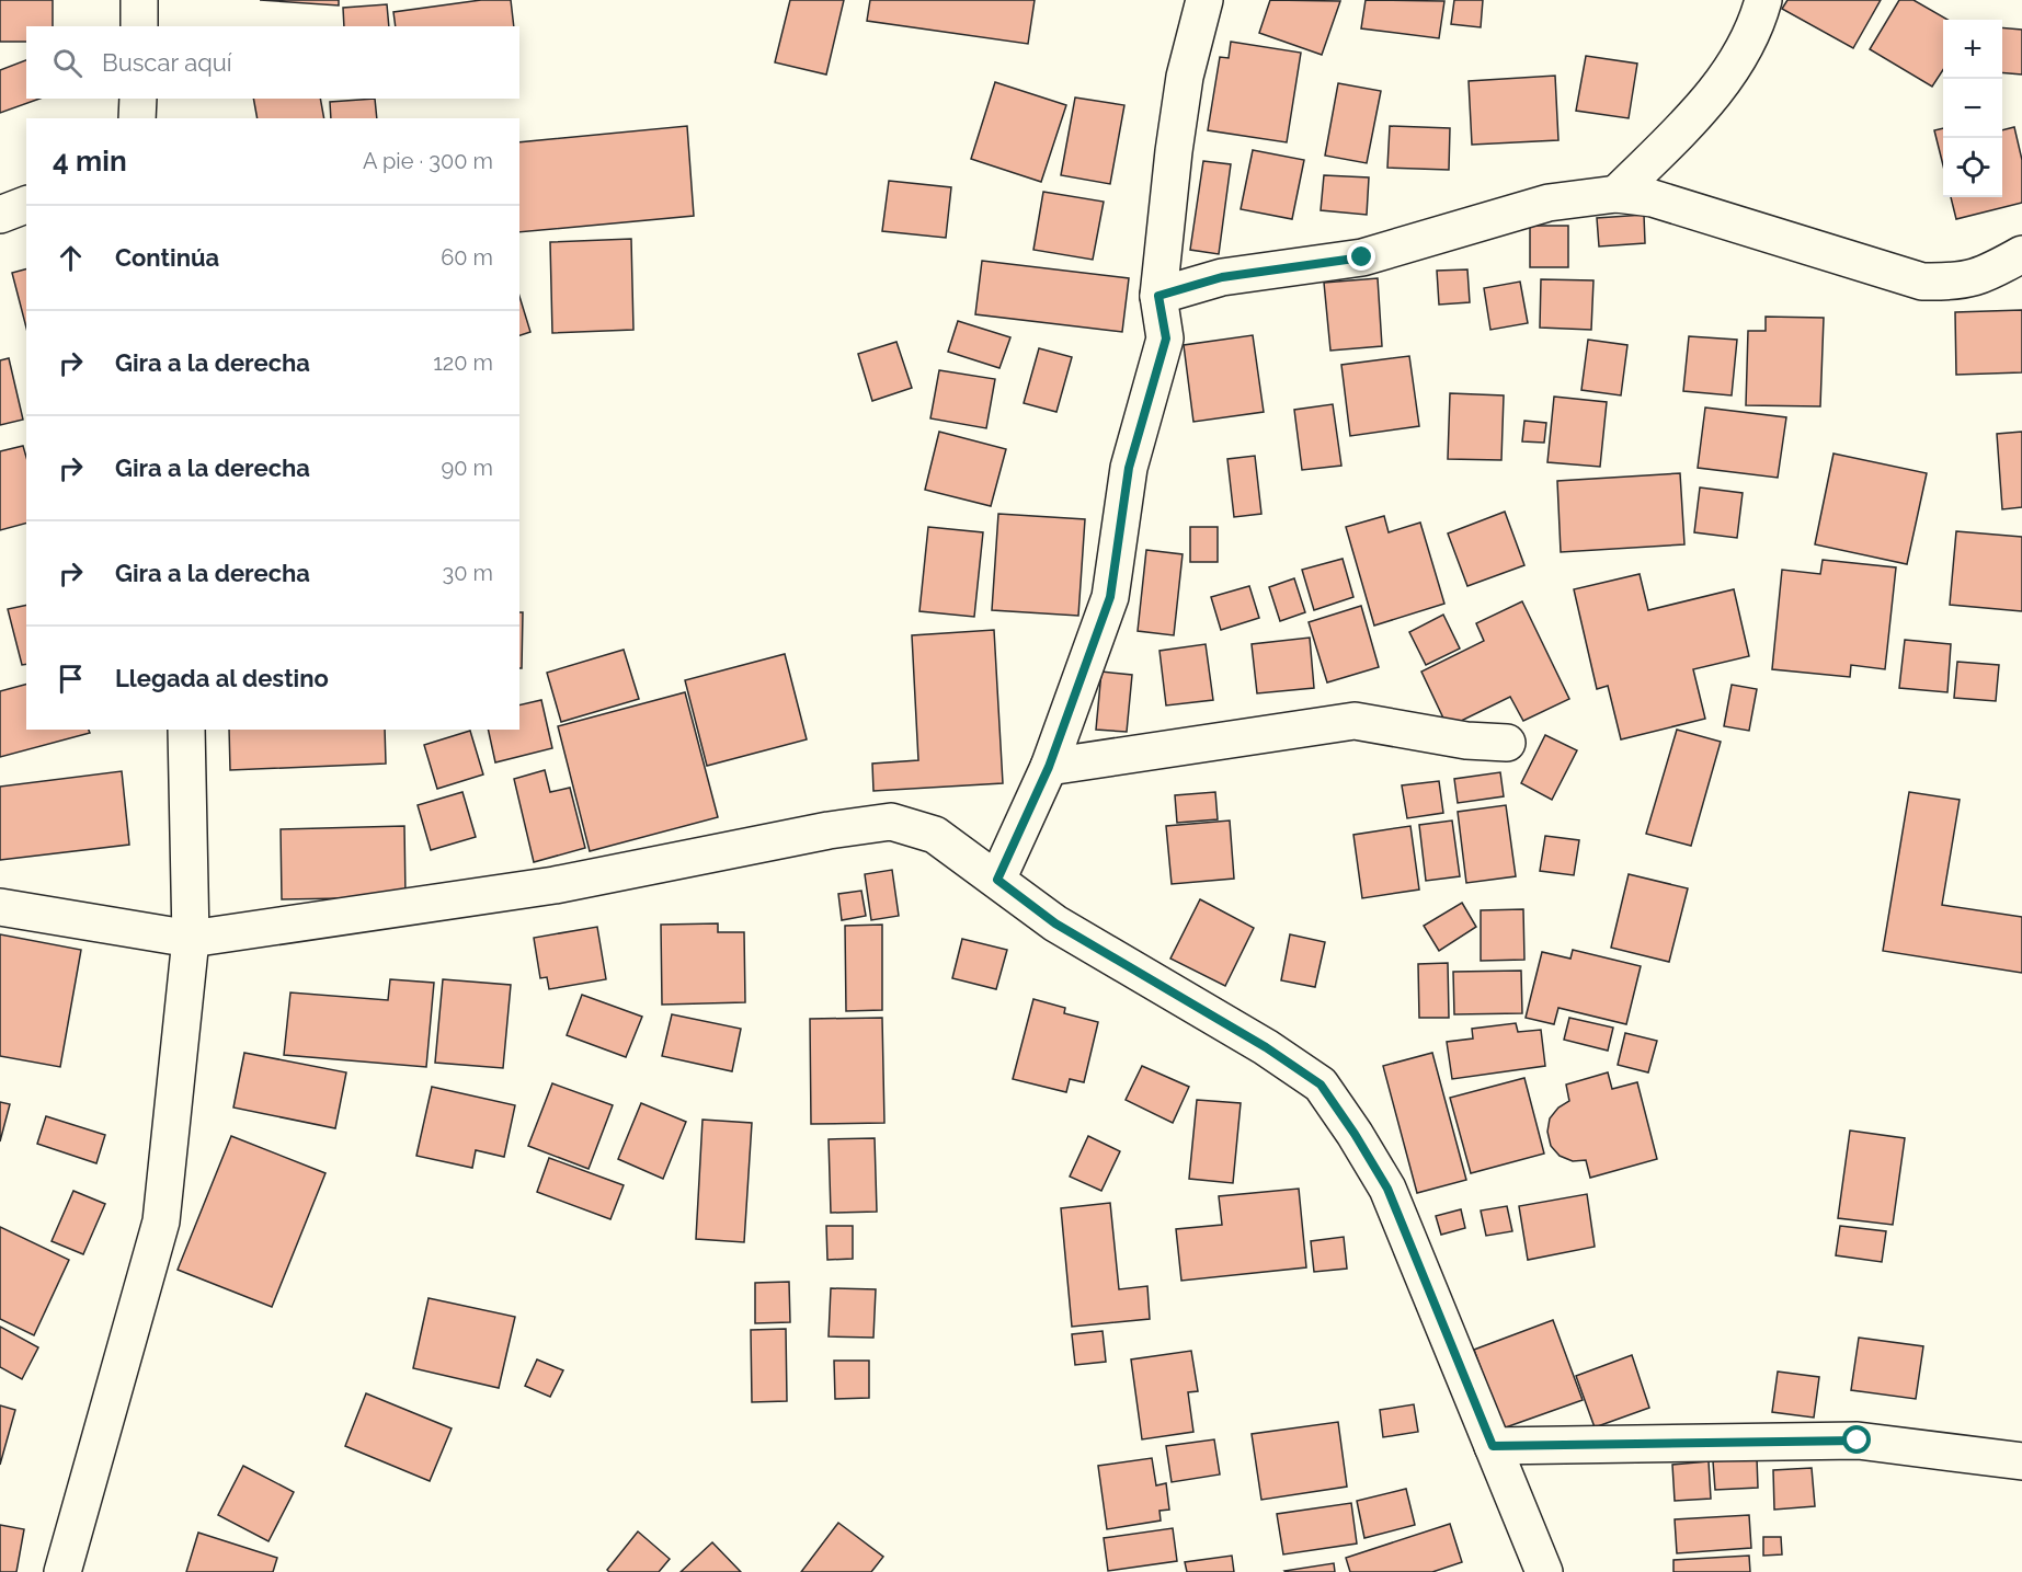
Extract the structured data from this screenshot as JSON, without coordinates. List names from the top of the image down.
{
  "page": {
    "map_buttons": ["+", "−"],
    "search": "Buscar aquí",
    "heading": ["4 min", "A pie · 300 m"],
    "list": [
      ["Continúa", "60 m"],
      ["Gira a la derecha", "120 m"],
      ["Gira a la derecha", "90 m"],
      ["Gira a la derecha", "30 m"],
      "Llegada al destino"
    ]
  }
}
